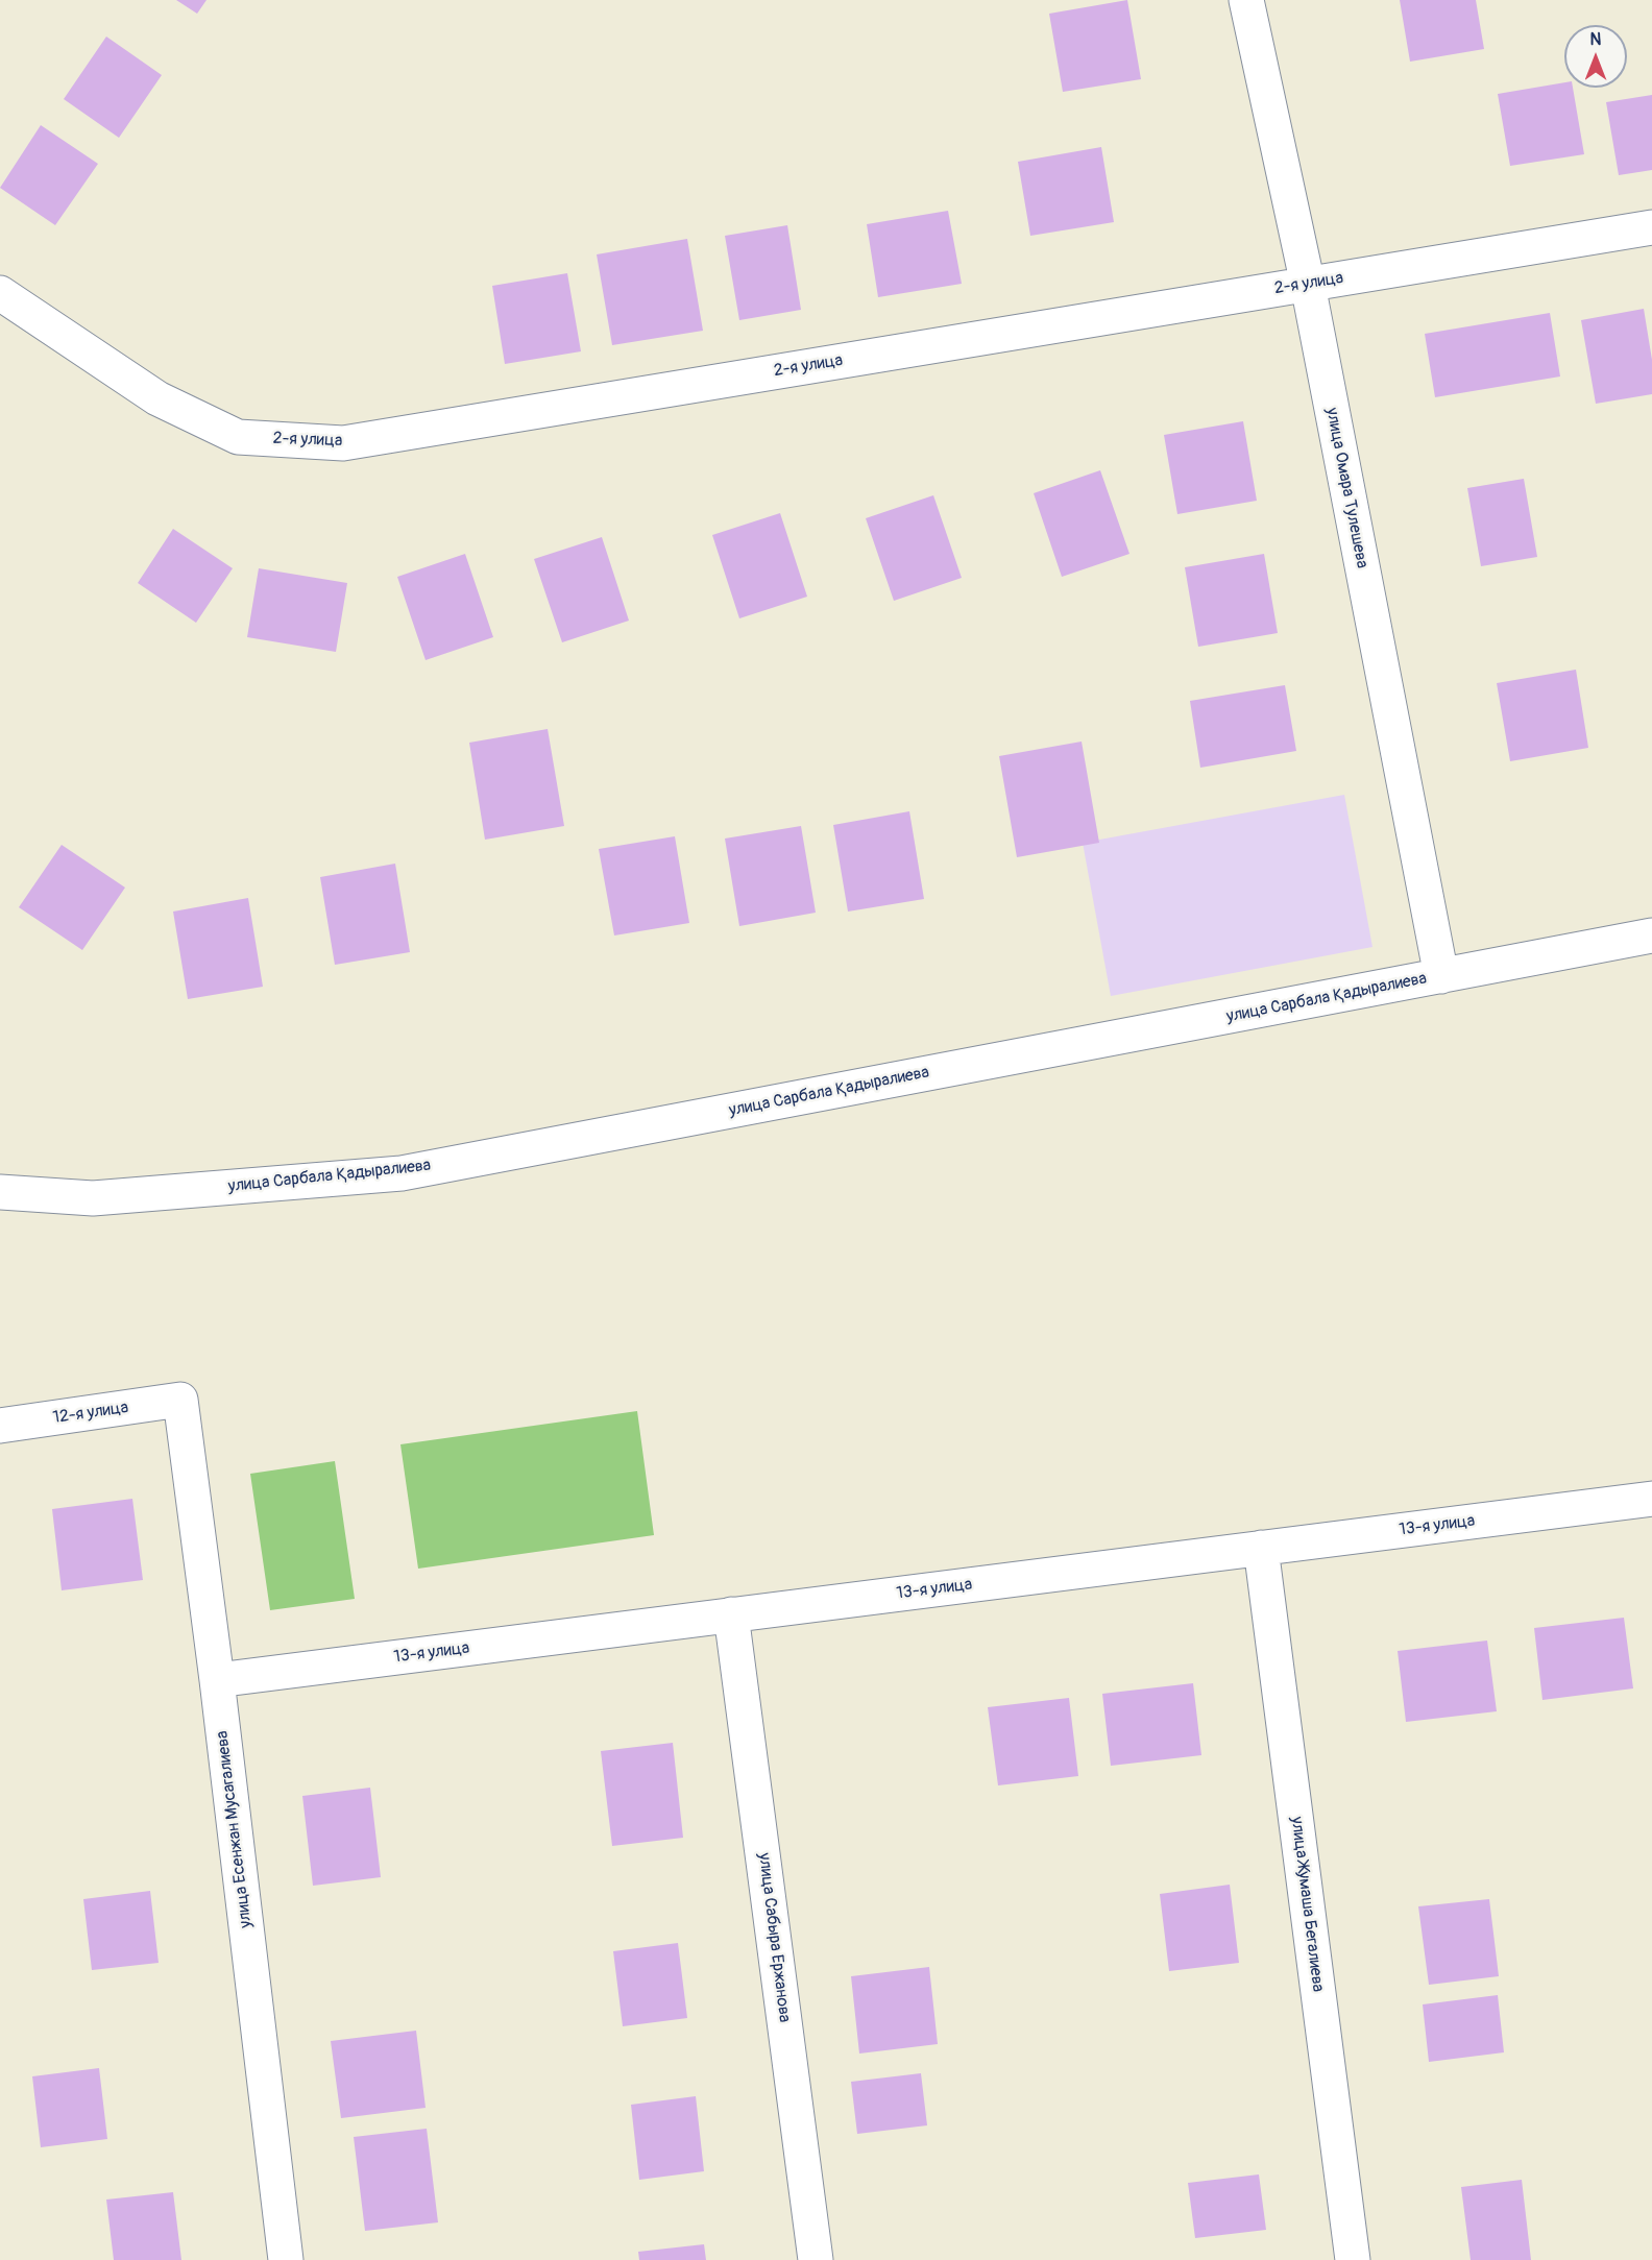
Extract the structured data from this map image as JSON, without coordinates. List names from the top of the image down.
{
  "streets": {
    "street": [
      "2-я улица",
      "улица Омара Тулешева",
      "улица Сарбала Қадыралиева",
      "12-я улица",
      "13-я улица",
      "улица Есенжан Мусагалиева",
      "улица Жумаша Бегалиева",
      "улица Сабыра Ержанова"
    ]
  },
  "crossings": [
    ["2-я улица", "улица Омара Тулешева"],
    ["улица Омара Тулешева", "улица Сарбала Қадыралиева"],
    ["12-я улица", "улица Есенжан Мусагалиева"],
    ["13-я улица", "улица Есенжан Мусагалиева"],
    ["13-я улица", "улица Жумаша Бегалиева"],
    ["13-я улица", "улица Сабыра Ержанова"]
  ],
  "north": "top"
}
